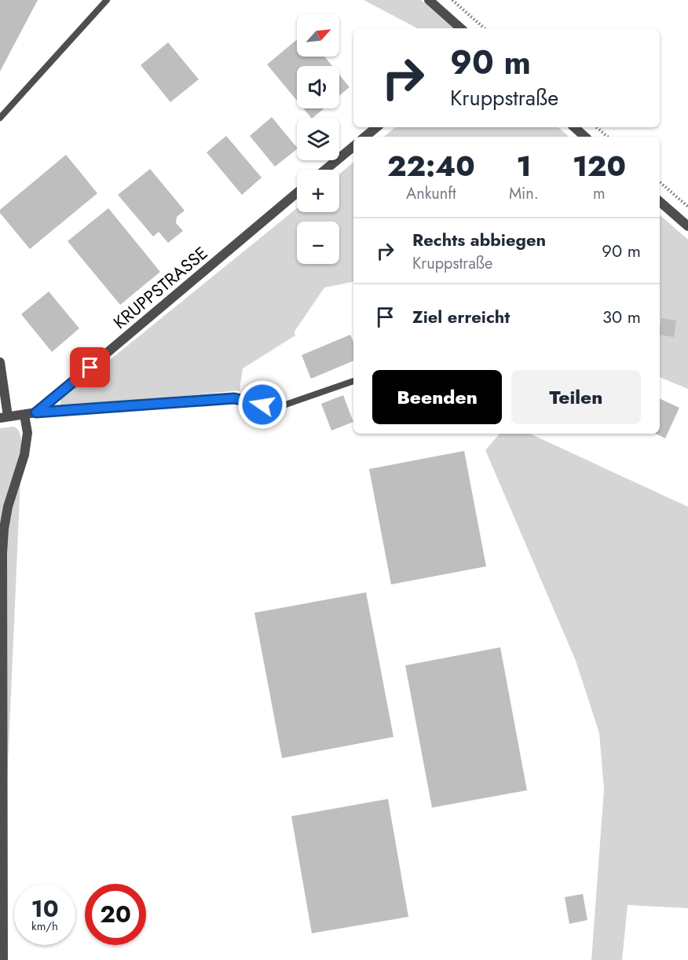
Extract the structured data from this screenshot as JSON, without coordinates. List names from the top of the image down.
{
  "streets": {
    "street": ["KRUPPSTRASSE"]
  },
  "north": "top right",
  "page": {
    "map_buttons": ["+", "−"],
    "turn": ["90 m", "Kruppstraße"],
    "eta": [
      "22:40",
      "Ankunft",
      "1",
      "Min.",
      "120",
      "m"
    ],
    "list": [
      {
        "name": "Rechts abbiegen",
        "note": "Kruppstraße",
        "value": "90 m"
      },
      {
        "name": "Ziel erreicht",
        "value": "30 m"
      }
    ],
    "buttons": ["Beenden", "Teilen"],
    "speed": "10 km/h",
    "limit": "20"
  }
}
